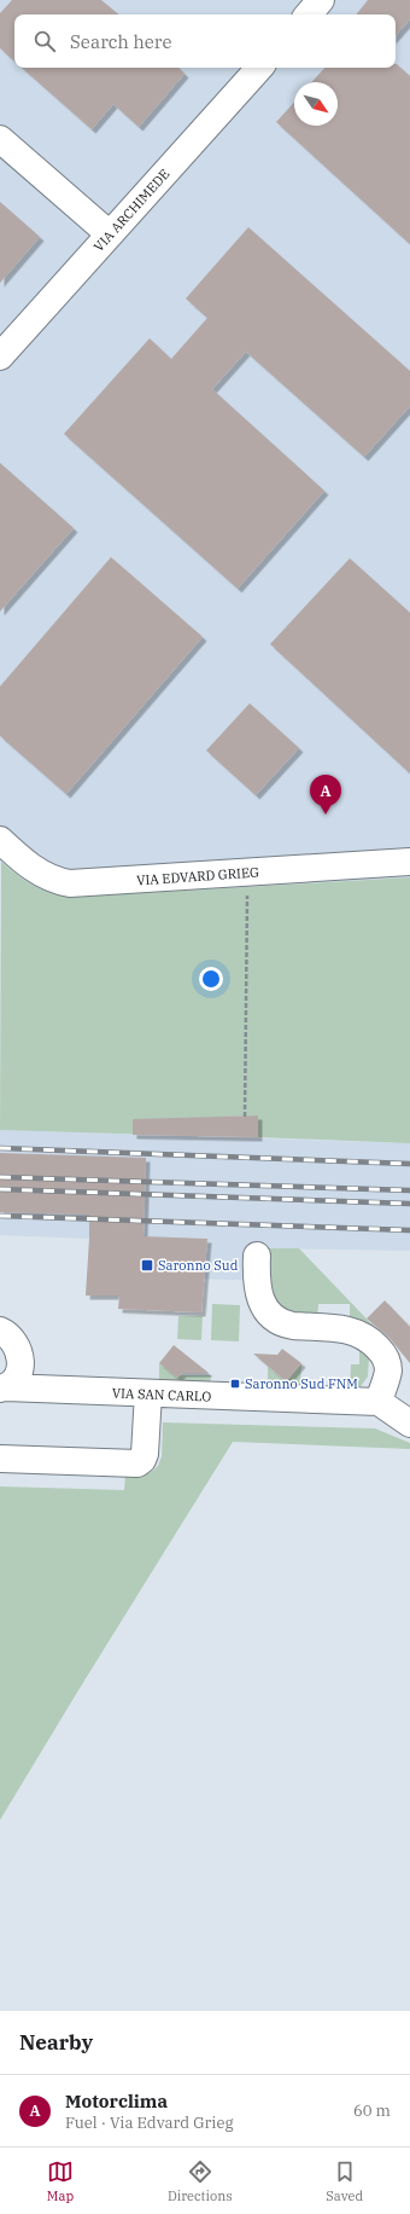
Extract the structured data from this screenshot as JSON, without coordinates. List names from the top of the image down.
{
  "streets": {
    "street": ["VIA ARCHIMEDE", "VIA EDVARD GRIEG", "VIA SAN CARLO"]
  },
  "places": {
    "transit": ["Saronno Sud", "Saronno Sud FNM"]
  },
  "north": "bottom right",
  "page": {
    "search": "Search here",
    "pins": "A",
    "heading": "Nearby",
    "list": [
      {
        "mark": "A",
        "name": "Motorclima",
        "note": "Fuel · Via Edvard Grieg",
        "value": "60 m"
      }
    ],
    "nav": ["Map", "Directions", "Saved"]
  }
}
